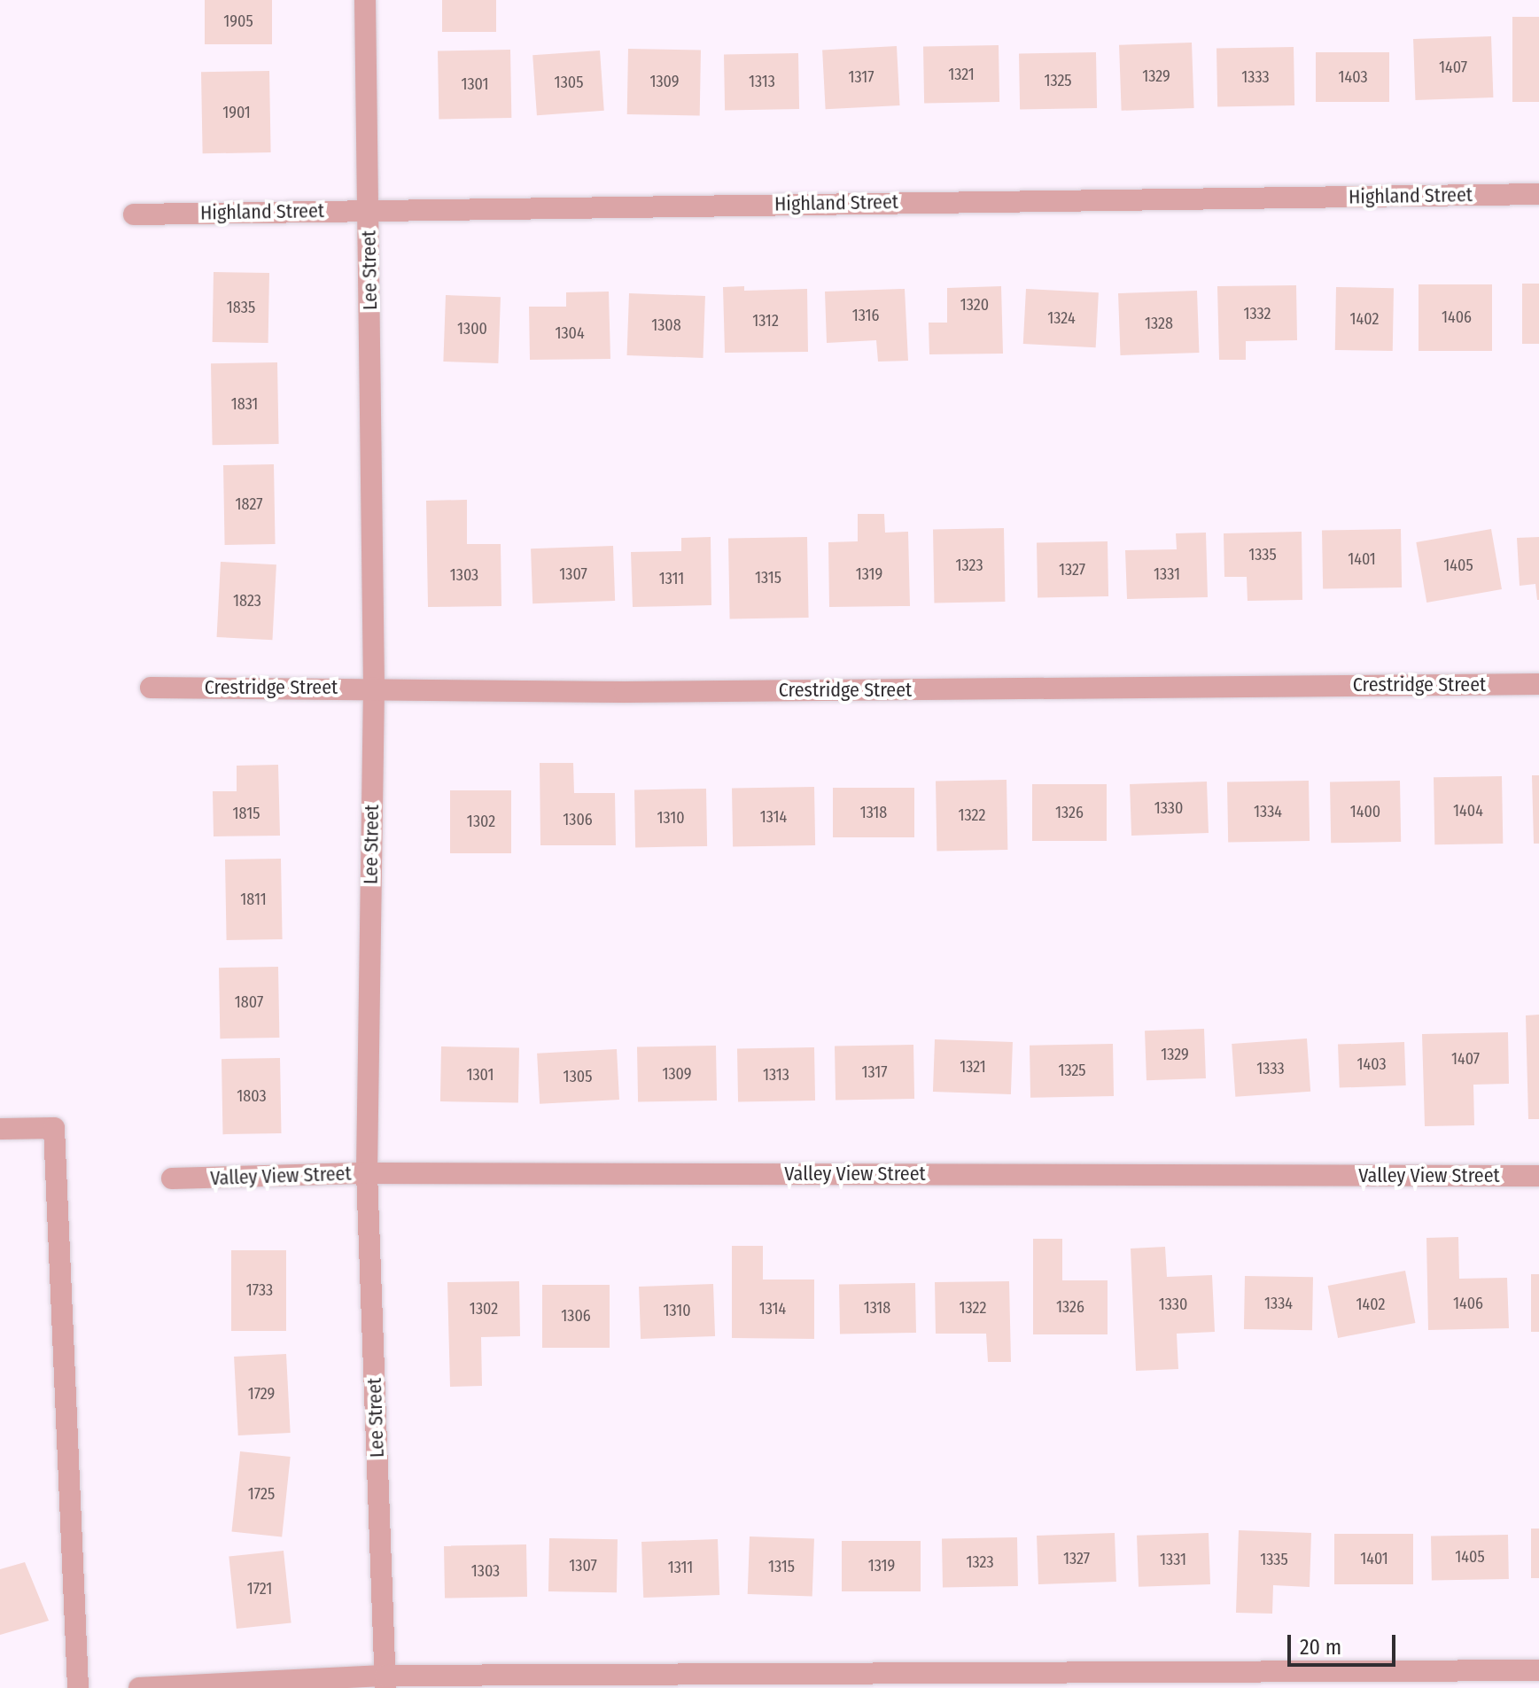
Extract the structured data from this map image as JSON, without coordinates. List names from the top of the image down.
{
  "streets": {
    "street": [
      "Highland Street",
      "Lee Street",
      "Crestridge Street",
      "Valley View Street"
    ]
  },
  "crossings": [
    ["Highland Street", "Lee Street"],
    ["Lee Street", "Crestridge Street"],
    ["Lee Street", "Valley View Street"]
  ],
  "house_numbers": [
    "1905",
    "1407",
    "1321",
    "1329",
    "1317",
    "1333",
    "1403",
    "1325",
    "1309",
    "1313",
    "1305",
    "1301",
    "1901",
    "1320",
    "1835",
    "1332",
    "1316",
    "1406",
    "1324",
    "1402",
    "1312",
    "1328",
    "1308",
    "1300",
    "1304",
    "1831",
    "1827",
    "1335",
    "1401",
    "1323",
    "1405",
    "1327",
    "1307",
    "1319",
    "1331",
    "1303",
    "1315",
    "1311",
    "1823",
    "1330",
    "1404",
    "1334",
    "1400",
    "1318",
    "1326",
    "1815",
    "1322",
    "1314",
    "1310",
    "1306",
    "1302",
    "1811",
    "1807",
    "1329",
    "1407",
    "1403",
    "1321",
    "1333",
    "1325",
    "1317",
    "1309",
    "1301",
    "1313",
    "1305",
    "1803",
    "1733",
    "1334",
    "1406",
    "1330",
    "1402",
    "1326",
    "1318",
    "1322",
    "1302",
    "1314",
    "1310",
    "1306",
    "1729",
    "1725",
    "1405",
    "1327",
    "1401",
    "1331",
    "1335",
    "1323",
    "1307",
    "1319",
    "1315",
    "1311",
    "1303",
    "1721"
  ],
  "scale_bar": "20 m"
}
